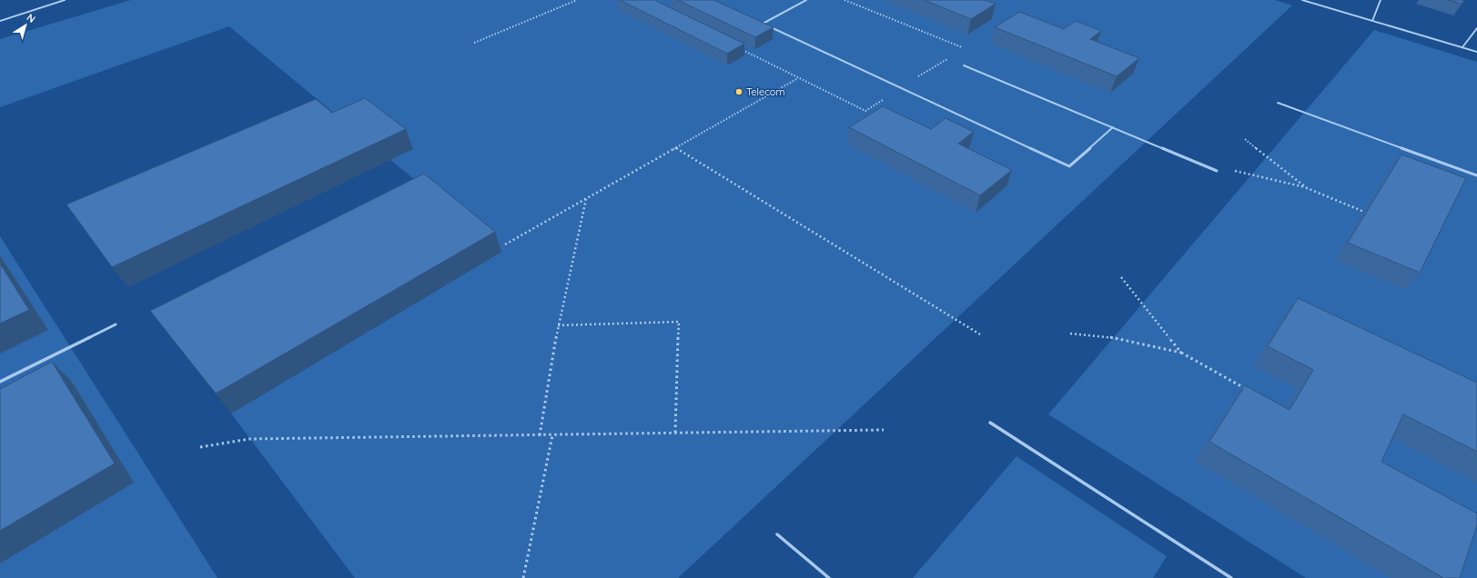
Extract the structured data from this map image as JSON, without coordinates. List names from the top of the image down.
{
  "places": ["Telecom"],
  "north": "top right"
}
